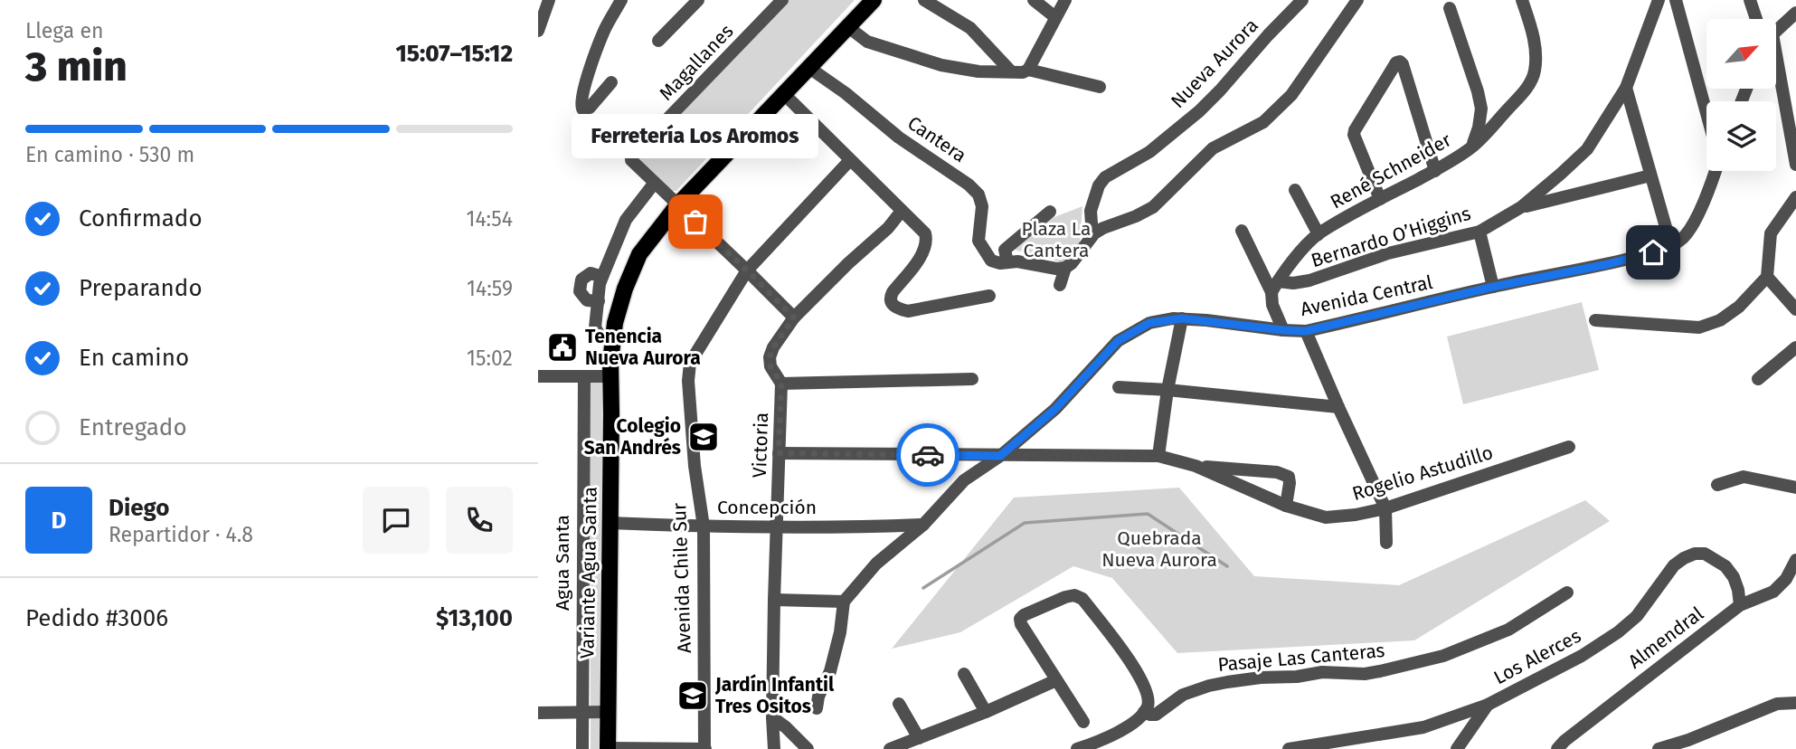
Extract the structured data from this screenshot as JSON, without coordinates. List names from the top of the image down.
{
  "streets": {
    "main road": ["Variante Agua Santa"],
    "street": [
      "Magallanes",
      "Nueva Aurora",
      "Cantera",
      "René Schneider",
      "Bernardo O’Higgins",
      "Avenida Central",
      "Victoria",
      "Rogelio Astudillo",
      "Concepción",
      "Agua Santa",
      "Avenida Chile Sur",
      "Almendral",
      "Los Alerces",
      "Pasaje Las Canteras"
    ]
  },
  "crossings": [
    ["Magallanes", "Victoria"],
    ["Magallanes", "Variante Agua Santa"],
    ["Magallanes", "Avenida Chile Sur"],
    ["Cantera", "Variante Agua Santa"],
    ["René Schneider", "Bernardo O’Higgins"],
    ["Avenida Central", "Rogelio Astudillo"],
    ["Avenida Central", "Concepción"],
    ["Victoria", "Rogelio Astudillo"],
    ["Victoria", "Concepción"],
    ["Concepción", "Variante Agua Santa"],
    ["Concepción", "Avenida Chile Sur"],
    ["Almendral", "Los Alerces"]
  ],
  "parks": ["Plaza La Cantera", "Quebrada Nueva Aurora"],
  "places": {
    "other": ["Ferretería Los Aromos"],
    "public building": ["Tenencia Nueva Aurora"],
    "school or university": ["Colegio San Andrés", "Jardín Infantil Tres Ositos"]
  },
  "north": "top right",
  "page": {
    "heading": ["3 min", "Llega en", "15:07–15:12"],
    "panel": [
      "Diego",
      "Repartidor · 4.8",
      "Pedido #3006",
      "$13,100"
    ],
    "bar": "En camino · 530 m",
    "bubble": "Ferretería Los Aromos",
    "list": [
      ["Confirmado", "14:54"],
      ["Preparando", "14:59"],
      ["En camino", "15:02"],
      "Entregado"
    ],
    "round": "D"
  }
}
